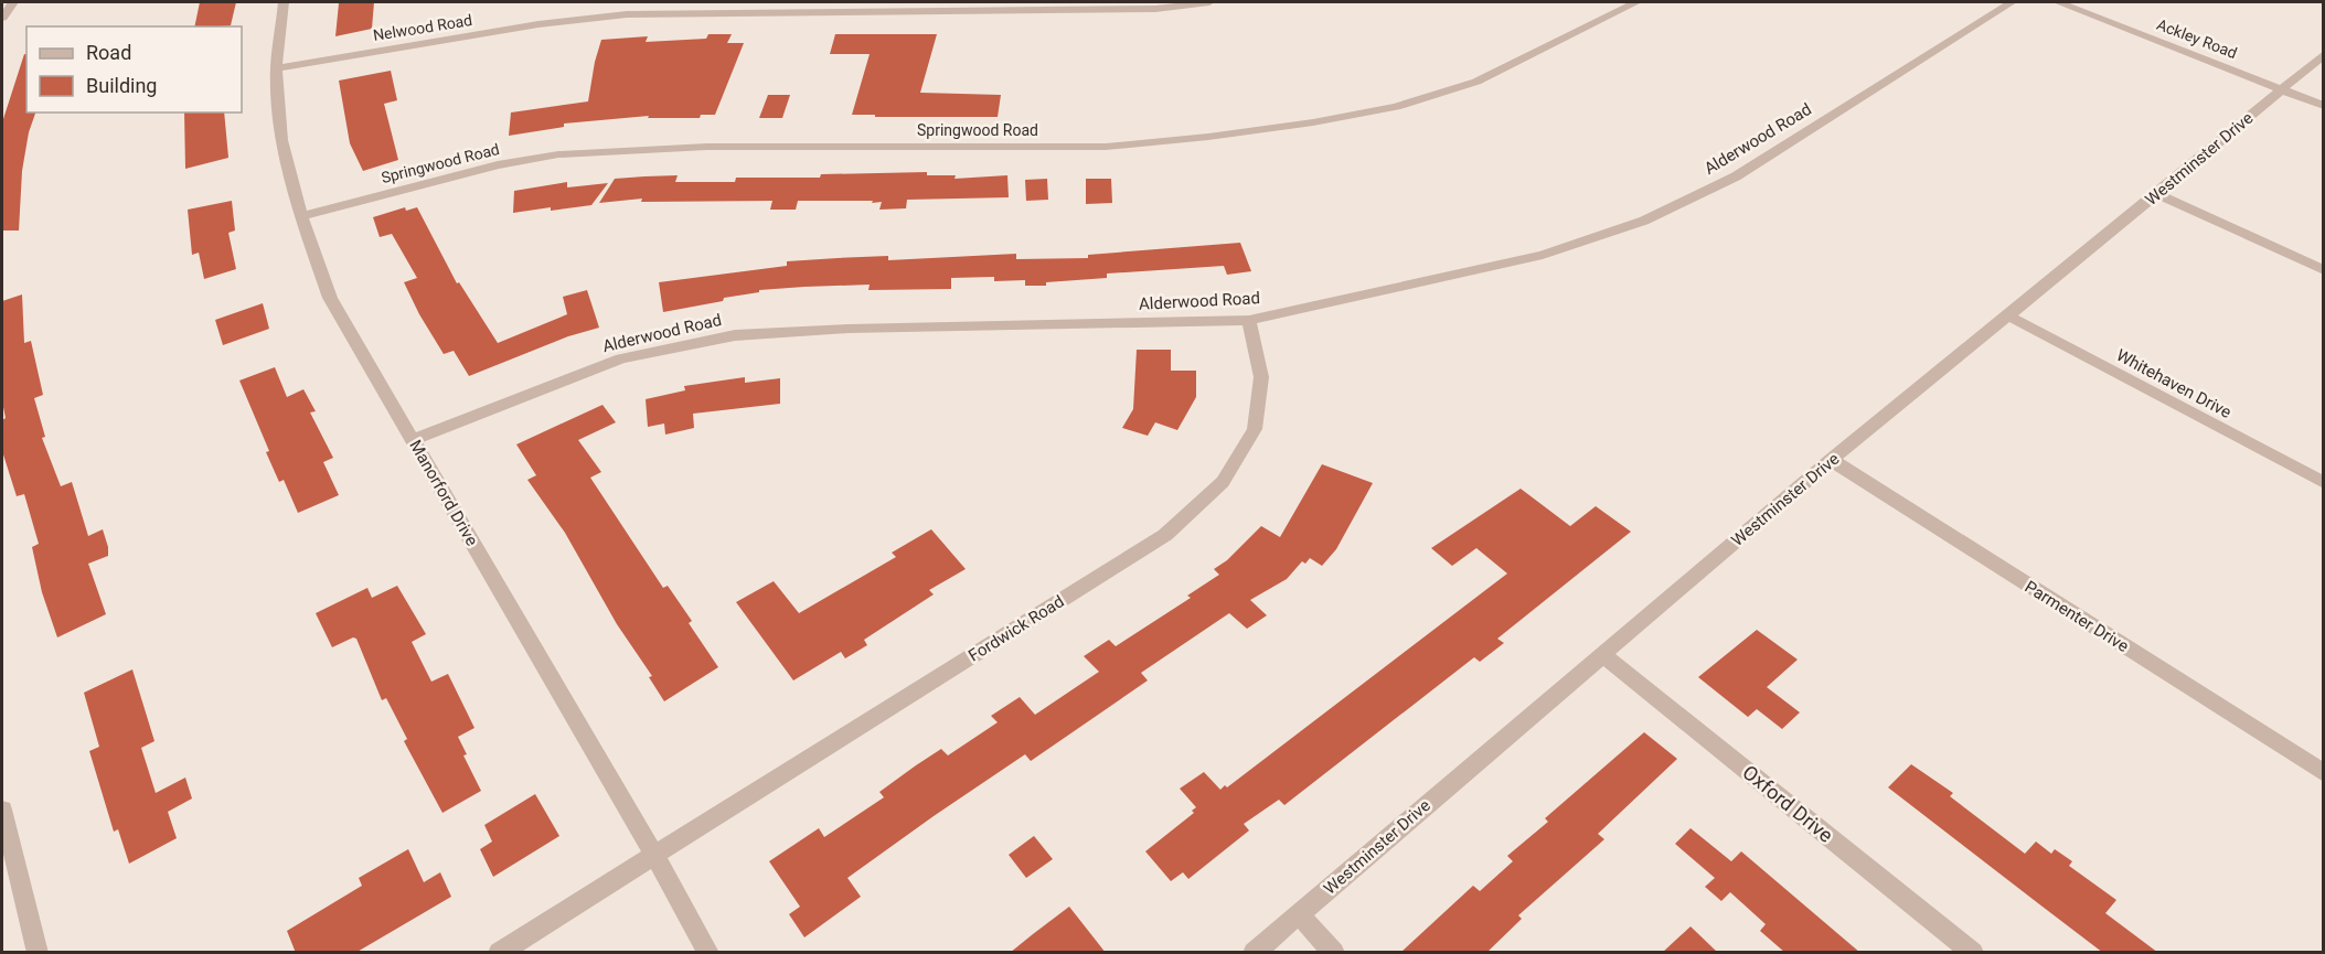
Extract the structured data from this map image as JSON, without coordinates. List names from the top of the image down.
{
  "streets": {
    "street": [
      "Nelwood Road",
      "Ackley Road",
      "Springwood Road",
      "Alderwood Road",
      "Westminster Drive",
      "Whitehaven Drive",
      "Manorford Drive",
      "Parmenter Drive",
      "Fordwick Road",
      "Oxford Drive"
    ]
  },
  "crossings": [
    ["Nelwood Road", "Manorford Drive"],
    ["Ackley Road", "Westminster Drive"],
    ["Springwood Road", "Manorford Drive"],
    ["Alderwood Road", "Manorford Drive"],
    ["Alderwood Road", "Fordwick Road"],
    ["Westminster Drive", "Whitehaven Drive"],
    ["Westminster Drive", "Parmenter Drive"],
    ["Westminster Drive", "Oxford Drive"],
    ["Manorford Drive", "Fordwick Road"]
  ],
  "legend": ["Road", "Building"]
}
